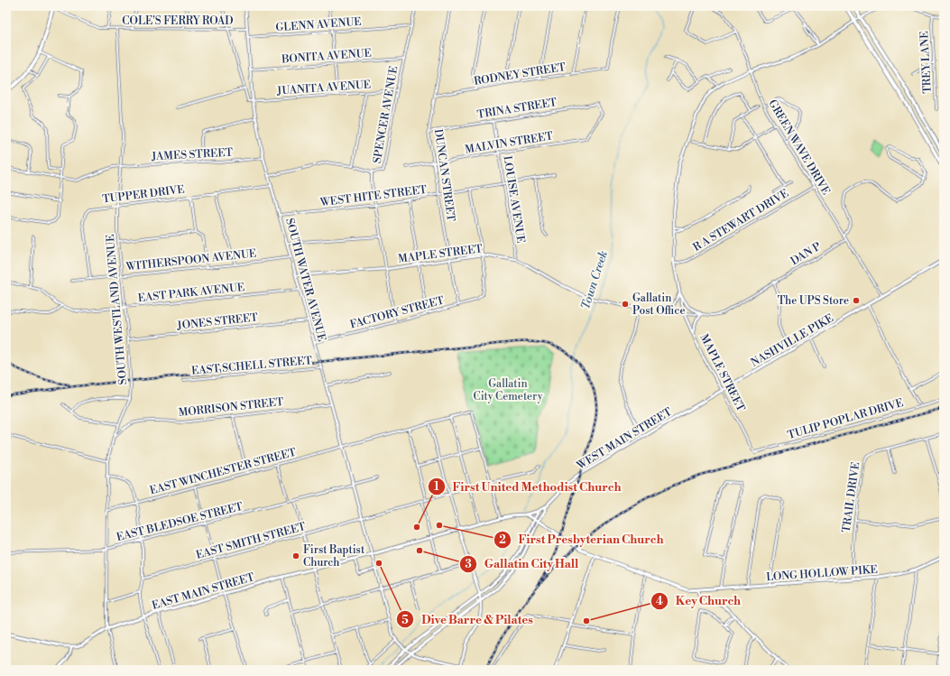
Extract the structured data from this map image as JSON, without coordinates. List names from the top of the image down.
{
  "streets": {
    "main road": [
      "NASHVILLE PIKE",
      "WEST MAIN STREET",
      "LONG HOLLOW PIKE",
      "EAST MAIN STREET"
    ],
    "street": [
      "COLE'S FERRY ROAD",
      "GLENN AVENUE",
      "BONITA AVENUE",
      "TREY LANE",
      "RODNEY STREET",
      "JUANITA AVENUE",
      "TRINA STREET",
      "SPENCER AVENUE",
      "MALVIN STREET",
      "GREEN WAVE DRIVE",
      "JAMES STREET",
      "DUNCAN STREET",
      "TUPPER DRIVE",
      "WEST HITE STREET",
      "LOUISE AVENUE",
      "R A STEWART DRIVE",
      "MAPLE STREET",
      "DAN P",
      "WITHERSPOON AVENUE",
      "SOUTH WATER AVENUE",
      "EAST PARK AVENUE",
      "SOUTH WESTLAND AVENUE",
      "FACTORY STREET",
      "JONES STREET",
      "EAST SCHELL STREET",
      "MORRISON STREET",
      "TULIP POPLAR DRIVE",
      "EAST WINCHESTER STREET",
      "TRAIL DRIVE",
      "EAST BLEDSOE STREET",
      "EAST SMITH STREET"
    ]
  },
  "crossings": [
    ["COLE'S FERRY ROAD", "SOUTH WATER AVENUE"],
    ["COLE'S FERRY ROAD", "SOUTH WESTLAND AVENUE"],
    ["GLENN AVENUE", "SPENCER AVENUE"],
    ["GLENN AVENUE", "SOUTH WATER AVENUE"],
    ["BONITA AVENUE", "SPENCER AVENUE"],
    ["BONITA AVENUE", "SOUTH WATER AVENUE"],
    ["RODNEY STREET", "DUNCAN STREET"],
    ["JUANITA AVENUE", "SPENCER AVENUE"],
    ["JUANITA AVENUE", "SOUTH WATER AVENUE"],
    ["TRINA STREET", "MALVIN STREET"],
    ["TRINA STREET", "DUNCAN STREET"],
    ["TRINA STREET", "LOUISE AVENUE"],
    ["SPENCER AVENUE", "WEST HITE STREET"],
    ["SPENCER AVENUE", "MAPLE STREET"],
    ["SPENCER AVENUE", "FACTORY STREET"],
    ["MALVIN STREET", "DUNCAN STREET"],
    ["MALVIN STREET", "LOUISE AVENUE"],
    ["GREEN WAVE DRIVE", "R A STEWART DRIVE"],
    ["GREEN WAVE DRIVE", "DAN P"],
    ["GREEN WAVE DRIVE", "NASHVILLE PIKE"],
    ["JAMES STREET", "SOUTH WATER AVENUE"],
    ["JAMES STREET", "SOUTH WESTLAND AVENUE"],
    ["DUNCAN STREET", "WEST HITE STREET"],
    ["DUNCAN STREET", "MAPLE STREET"],
    ["DUNCAN STREET", "FACTORY STREET"],
    ["TUPPER DRIVE", "WITHERSPOON AVENUE"],
    ["TUPPER DRIVE", "SOUTH WATER AVENUE"],
    ["TUPPER DRIVE", "SOUTH WESTLAND AVENUE"],
    ["WEST HITE STREET", "LOUISE AVENUE"],
    ["WEST HITE STREET", "SOUTH WATER AVENUE"],
    ["LOUISE AVENUE", "MAPLE STREET"],
    ["MAPLE STREET", "DAN P"],
    ["MAPLE STREET", "SOUTH WATER AVENUE"],
    ["MAPLE STREET", "FACTORY STREET"],
    ["MAPLE STREET", "NASHVILLE PIKE"],
    ["MAPLE STREET", "TULIP POPLAR DRIVE"],
    ["MAPLE STREET", "WEST MAIN STREET"],
    ["WITHERSPOON AVENUE", "SOUTH WATER AVENUE"],
    ["WITHERSPOON AVENUE", "SOUTH WESTLAND AVENUE"],
    ["SOUTH WATER AVENUE", "EAST PARK AVENUE"],
    ["SOUTH WATER AVENUE", "FACTORY STREET"],
    ["SOUTH WATER AVENUE", "JONES STREET"],
    ["SOUTH WATER AVENUE", "EAST SCHELL STREET"],
    ["SOUTH WATER AVENUE", "MORRISON STREET"],
    ["SOUTH WATER AVENUE", "EAST WINCHESTER STREET"],
    ["SOUTH WATER AVENUE", "EAST BLEDSOE STREET"],
    ["SOUTH WATER AVENUE", "EAST SMITH STREET"],
    ["SOUTH WATER AVENUE", "EAST MAIN STREET"],
    ["EAST PARK AVENUE", "SOUTH WESTLAND AVENUE"],
    ["SOUTH WESTLAND AVENUE", "JONES STREET"],
    ["SOUTH WESTLAND AVENUE", "MORRISON STREET"],
    ["SOUTH WESTLAND AVENUE", "EAST WINCHESTER STREET"],
    ["SOUTH WESTLAND AVENUE", "EAST BLEDSOE STREET"],
    ["SOUTH WESTLAND AVENUE", "EAST MAIN STREET"],
    ["NASHVILLE PIKE", "WEST MAIN STREET"],
    ["WEST MAIN STREET", "LONG HOLLOW PIKE"],
    ["TRAIL DRIVE", "LONG HOLLOW PIKE"]
  ],
  "water": ["Town Creek"],
  "parks": ["Gallatin City Cemetery"],
  "places": [
    "The UPS Store",
    "Gallatin Post Office",
    "First Presbyterian Church",
    "First United Methodist Church",
    "Gallatin City Hall",
    "First Baptist Church",
    "Dive Barre & Pilates",
    "Key Church"
  ]
}
